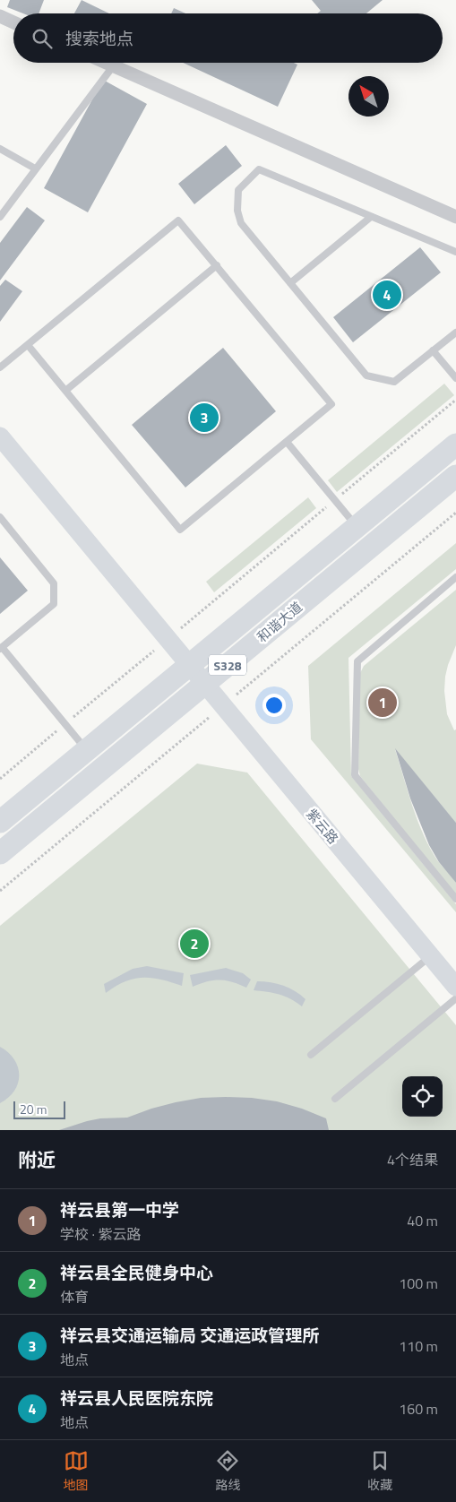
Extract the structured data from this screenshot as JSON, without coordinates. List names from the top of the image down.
{
  "streets": {
    "main road": ["和谐大道", "S328"],
    "street": ["紫云路"]
  },
  "crossings": [
    ["和谐大道", "紫云路"]
  ],
  "scale_bar": "20 m",
  "north": "top left",
  "page": {
    "search": "搜索地点",
    "pins": [
      "4",
      "3",
      "1",
      "2"
    ],
    "scale": "20 m",
    "heading": ["附近", "4个结果"],
    "list": [
      {
        "mark": "1",
        "name": "祥云县第一中学",
        "note": "学校 · 紫云路",
        "value": "40 m"
      },
      {
        "mark": "2",
        "name": "祥云县全民健身中心",
        "note": "体育",
        "value": "100 m"
      },
      {
        "mark": "3",
        "name": "祥云县交通运输局 交通运政管理所",
        "note": "地点",
        "value": "110 m"
      },
      {
        "mark": "4",
        "name": "祥云县人民医院东院",
        "note": "地点",
        "value": "160 m"
      }
    ],
    "nav": ["地图", "路线", "收藏"]
  }
}
